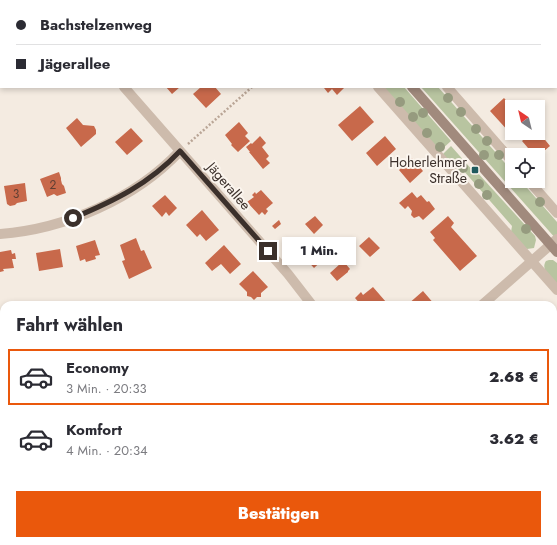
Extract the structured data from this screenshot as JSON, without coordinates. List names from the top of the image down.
{
  "streets": {
    "street": ["Jägerallee"]
  },
  "places": {
    "transit": ["Hoherlehmer Straße"]
  },
  "house_numbers": ["2", "3"],
  "north": "top left",
  "page": {
    "banner": ["Bachstelzenweg", "Jägerallee"],
    "bubble": "1 Min.",
    "heading": "Fahrt wählen",
    "list": [
      {
        "name": "Economy",
        "note": "3 Min. · 20:33",
        "value": "2.68 €"
      },
      {
        "name": "Komfort",
        "note": "4 Min. · 20:34",
        "value": "3.62 €"
      }
    ],
    "buttons": "Bestätigen"
  }
}
